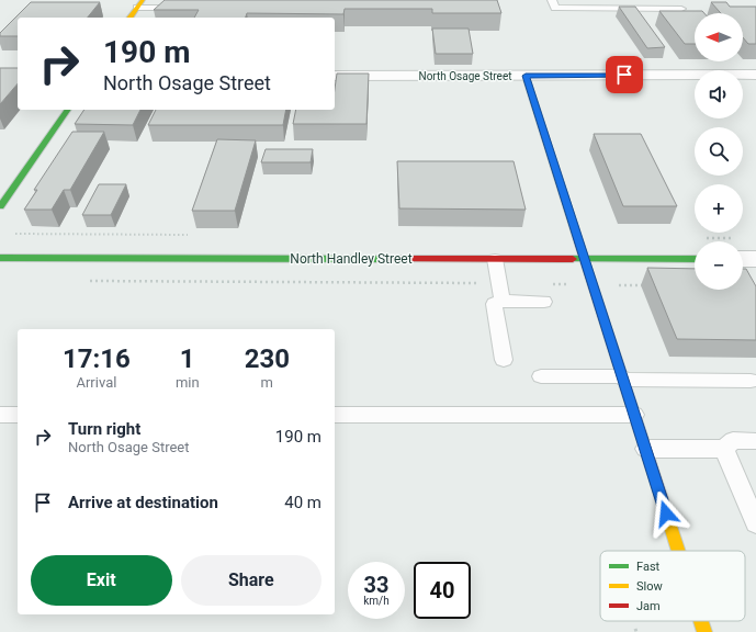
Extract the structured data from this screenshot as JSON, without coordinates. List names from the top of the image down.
{
  "streets": {
    "street": ["North Osage Street", "North Handley Street"]
  },
  "legend": ["Fast", "Slow", "Jam"],
  "north": "left",
  "page": {
    "map_buttons": ["+", "−"],
    "turn": ["190 m", "North Osage Street"],
    "eta": [
      "17:16",
      "Arrival",
      "1",
      "min",
      "230",
      "m"
    ],
    "list": [
      {
        "name": "Turn right",
        "note": "North Osage Street",
        "value": "190 m"
      },
      {
        "name": "Arrive at destination",
        "value": "40 m"
      }
    ],
    "buttons": ["Exit", "Share"],
    "speed": "33 km/h",
    "limit": "40"
  }
}
